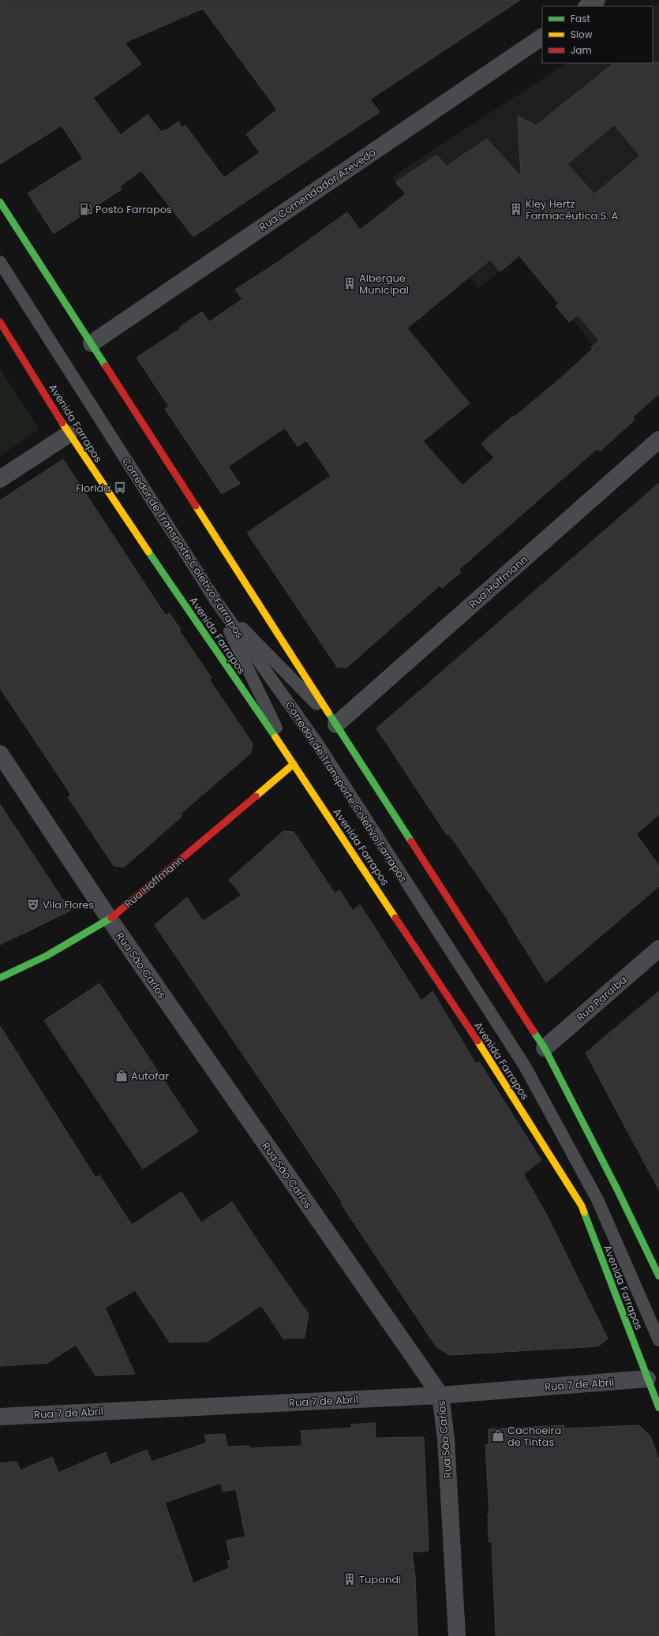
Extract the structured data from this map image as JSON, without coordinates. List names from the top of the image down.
{
  "streets": {
    "main road": ["Avenida Farrapos", "Rua Hoffmann"],
    "street": [
      "Rua Comendador Azevedo",
      "Rua São Carlos",
      "Rua Paraíba",
      "Rua 7 de Abril"
    ],
    "lane": ["Corredor de Transporte Coletivo Farrapos"]
  },
  "crossings": [
    ["Avenida Farrapos", "Rua Hoffmann"],
    ["Avenida Farrapos", "Rua 7 de Abril"],
    ["Rua Hoffmann", "Rua São Carlos"],
    ["Rua São Carlos", "Rua 7 de Abril"]
  ],
  "places": {
    "fuel station": ["Posto Farrapos"],
    "building": ["Kley Hertz Farmacêutica S. A.", "Albergue Municipal", "Tupandi"],
    "bus stop": ["Florida"],
    "theatre": ["Vila Flores"],
    "shop": ["Autofar", "Cachoeira de Tintas"]
  },
  "legend": ["Fast", "Slow", "Jam"]
}
